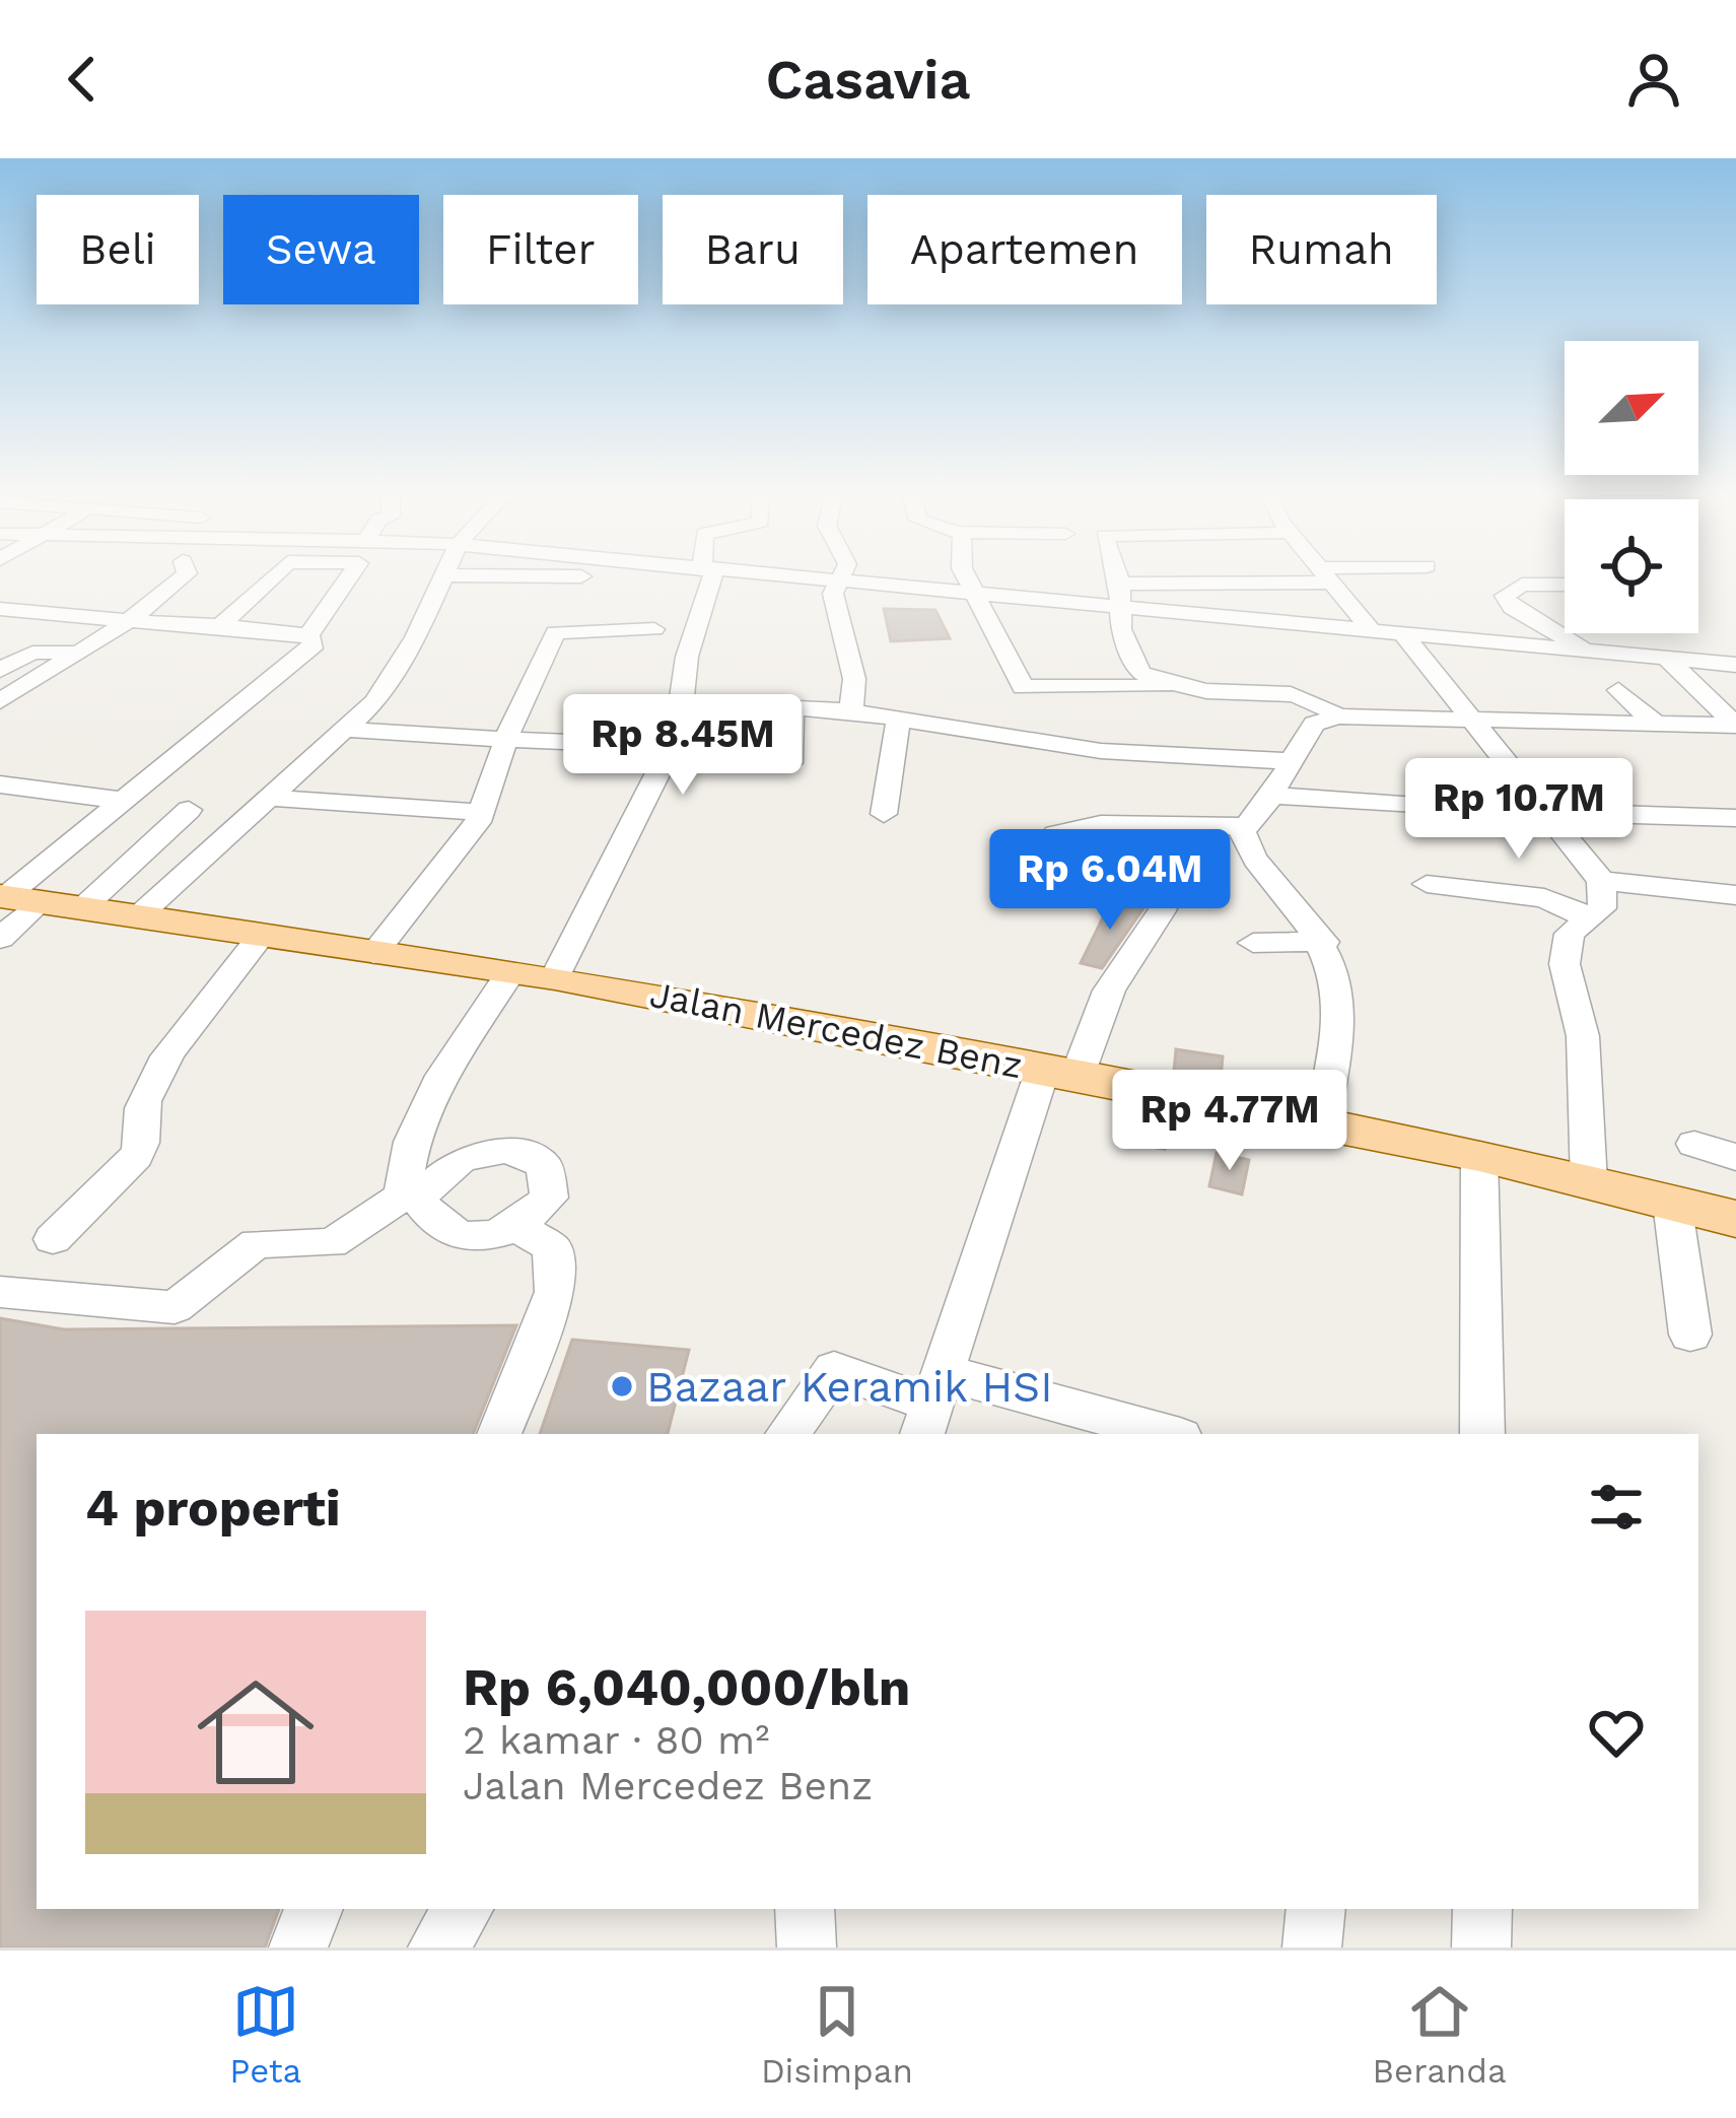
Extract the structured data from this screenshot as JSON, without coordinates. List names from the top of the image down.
{
  "streets": {
    "main road": ["Jalan Mercedez Benz"]
  },
  "places": ["Bazaar Keramik HSI"],
  "north": "top right",
  "page": {
    "header": "Casavia",
    "chip": [
      "Beli",
      "Sewa",
      "Filter",
      "Baru",
      "Apartemen",
      "Rumah"
    ],
    "price": [
      "Rp 8.45M",
      "Rp 10.7M",
      "Rp 6.04M",
      "Rp 4.77M"
    ],
    "heading": "4 properti",
    "list": [
      {
        "name": "Rp 6,040,000/bln",
        "note": "2 kamar · 80 m² · Jalan Mercedez Benz"
      }
    ],
    "tabs": ["Peta", "Disimpan", "Beranda"]
  }
}
